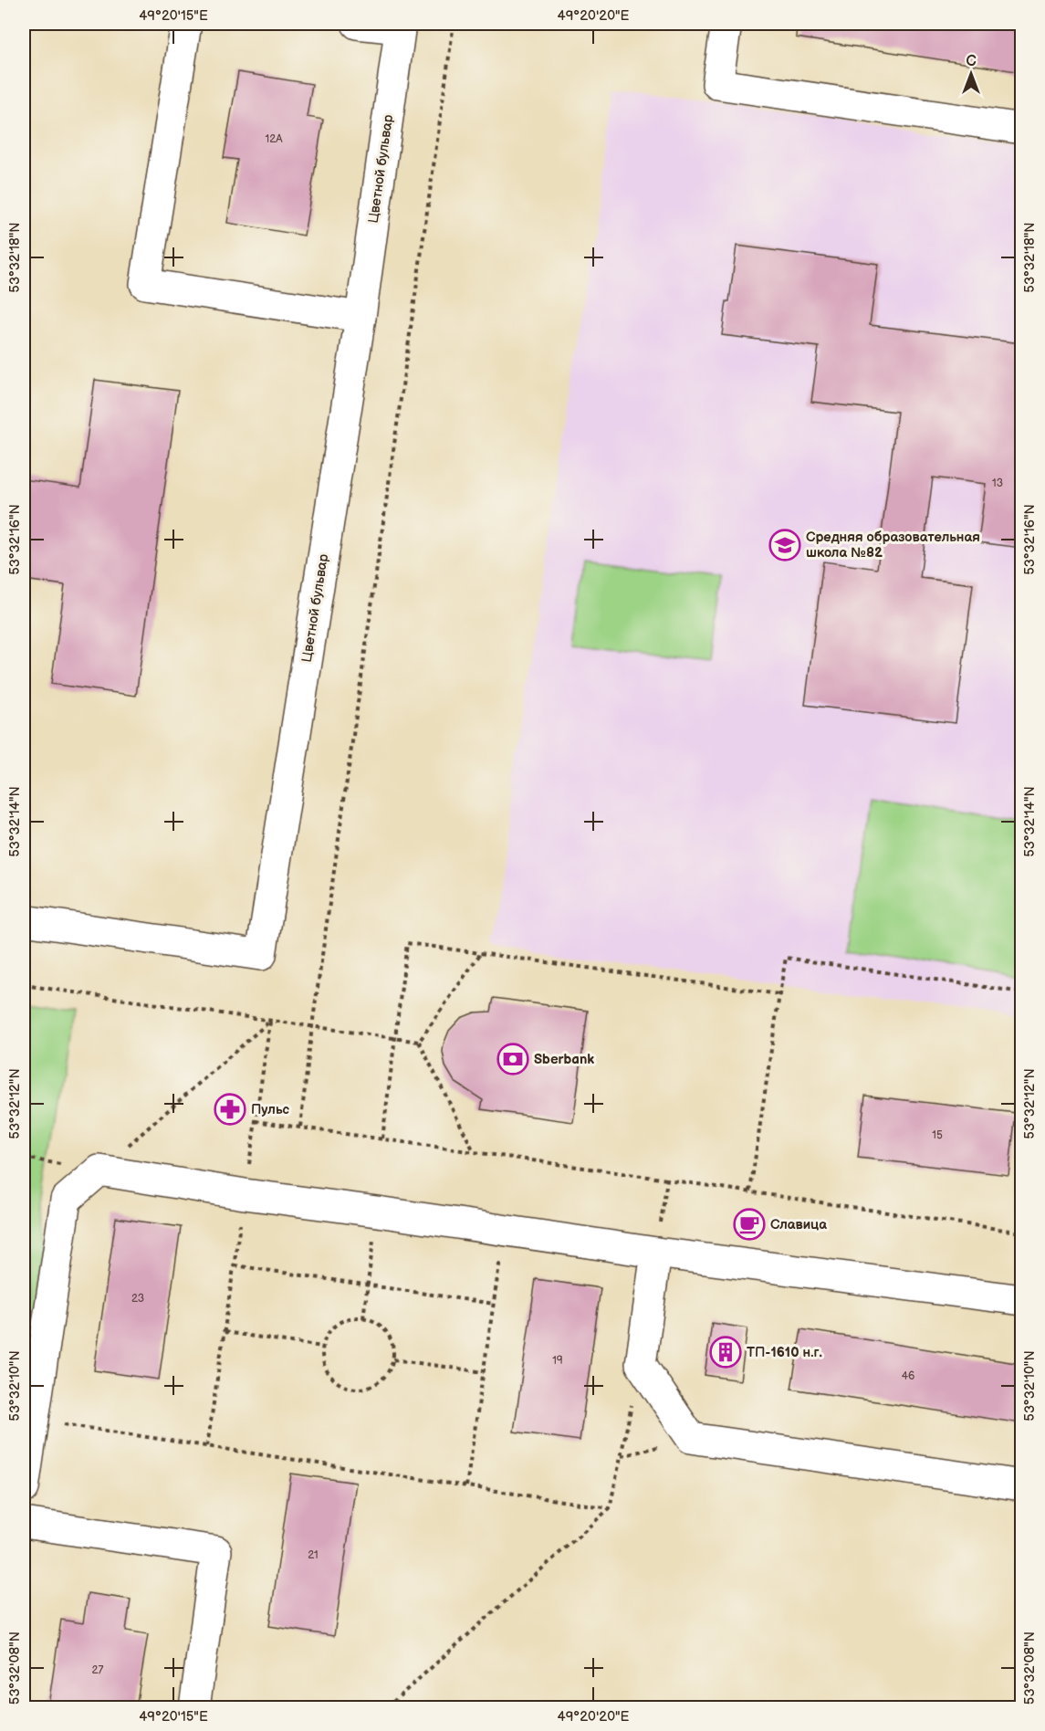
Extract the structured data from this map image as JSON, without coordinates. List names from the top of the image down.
{
  "streets": {
    "street": ["Цветной бульвар"]
  },
  "places": {
    "school or university": ["Средняя образовательная школа №82"],
    "bank": ["Sberbank"],
    "pharmacy": ["Пульс"],
    "cafe": ["Славица"],
    "building": ["ТП-1610 н.г."]
  },
  "house_numbers": [
    "12А",
    "13",
    "15",
    "23",
    "19",
    "46",
    "21",
    "27"
  ],
  "north": "top",
  "coordinates": [
    "49°20'15\"E",
    "49°20'20\"E",
    "53°32'18\"N",
    "53°32'16\"N",
    "53°32'14\"N",
    "53°32'12\"N",
    "53°32'10\"N",
    "53°32'08\"N"
  ]
}
